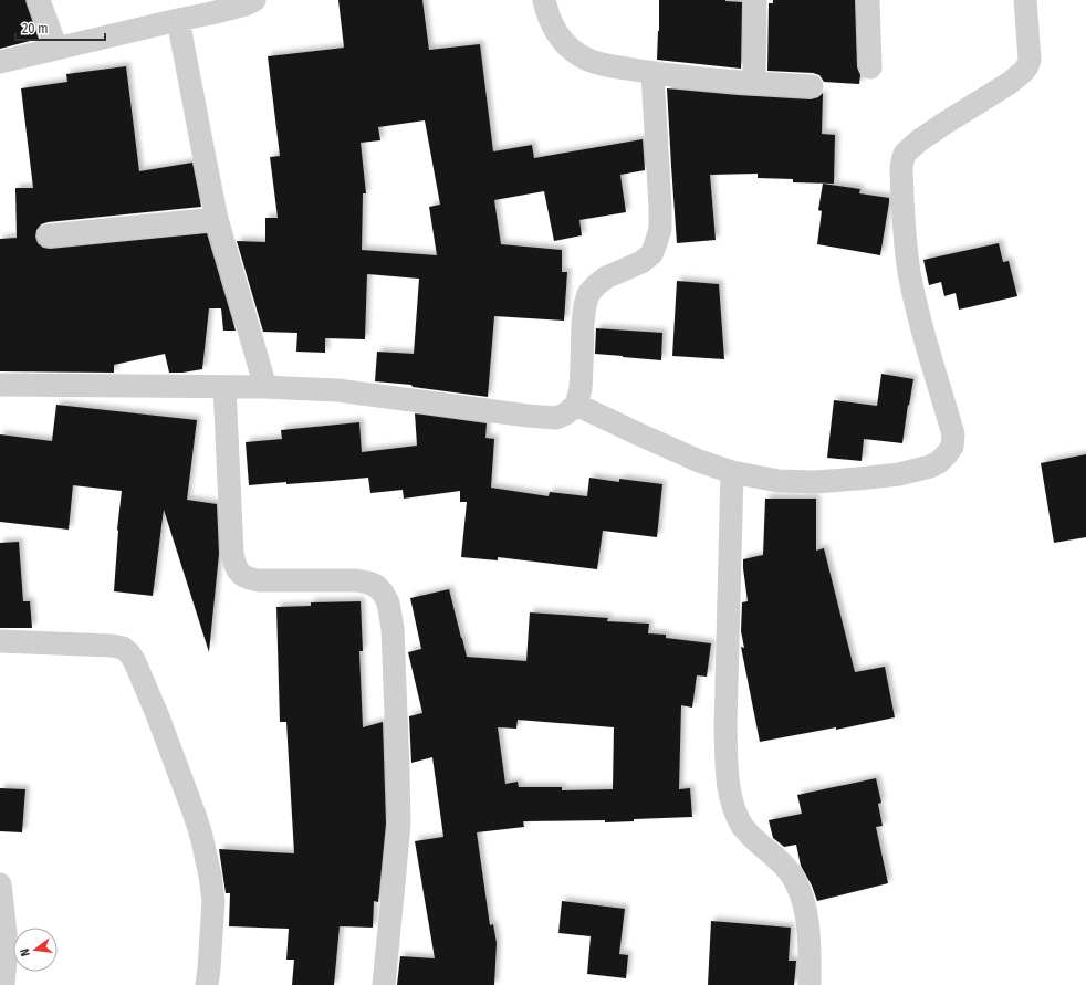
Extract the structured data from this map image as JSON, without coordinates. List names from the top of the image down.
{
  "scale_bar": "20 m",
  "north": "left"
}
